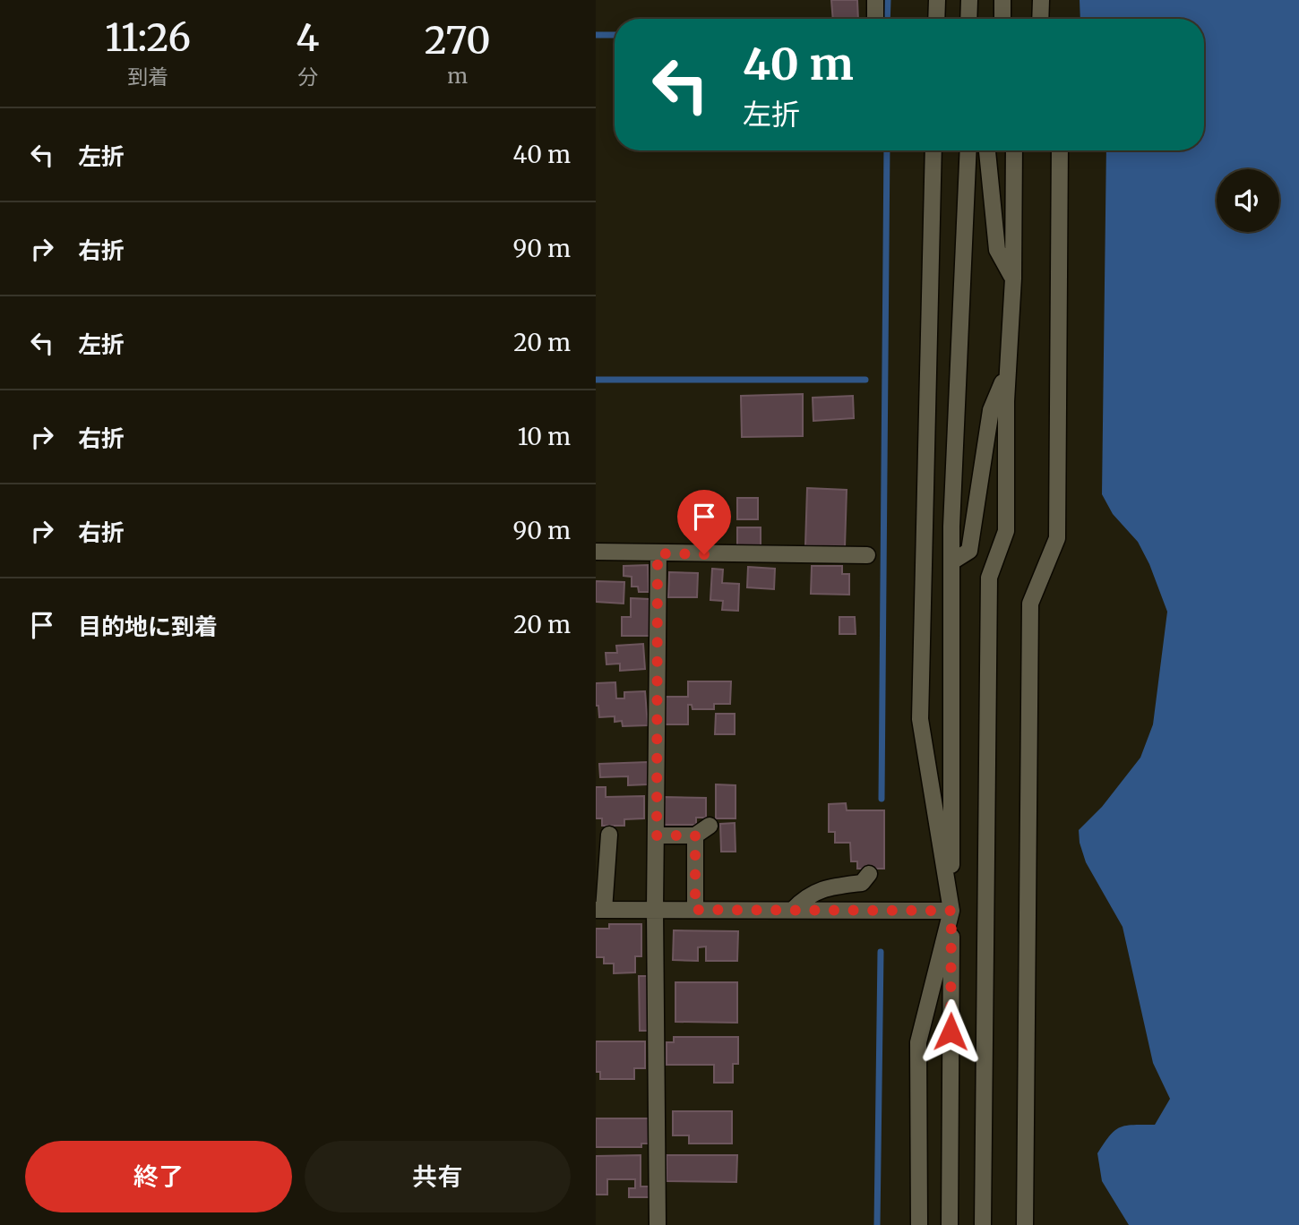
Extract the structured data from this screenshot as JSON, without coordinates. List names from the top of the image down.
{
  "page": {
    "eta": [
      "11:26",
      "到着",
      "4",
      "分",
      "270",
      "m"
    ],
    "turn": ["40 m", "左折"],
    "list": [
      {
        "name": "左折",
        "value": "40 m"
      },
      {
        "name": "右折",
        "value": "90 m"
      },
      {
        "name": "左折",
        "value": "20 m"
      },
      {
        "name": "右折",
        "value": "10 m"
      },
      {
        "name": "右折",
        "value": "90 m"
      },
      {
        "name": "目的地に到着",
        "value": "20 m"
      }
    ],
    "buttons": ["終了", "共有"]
  }
}
